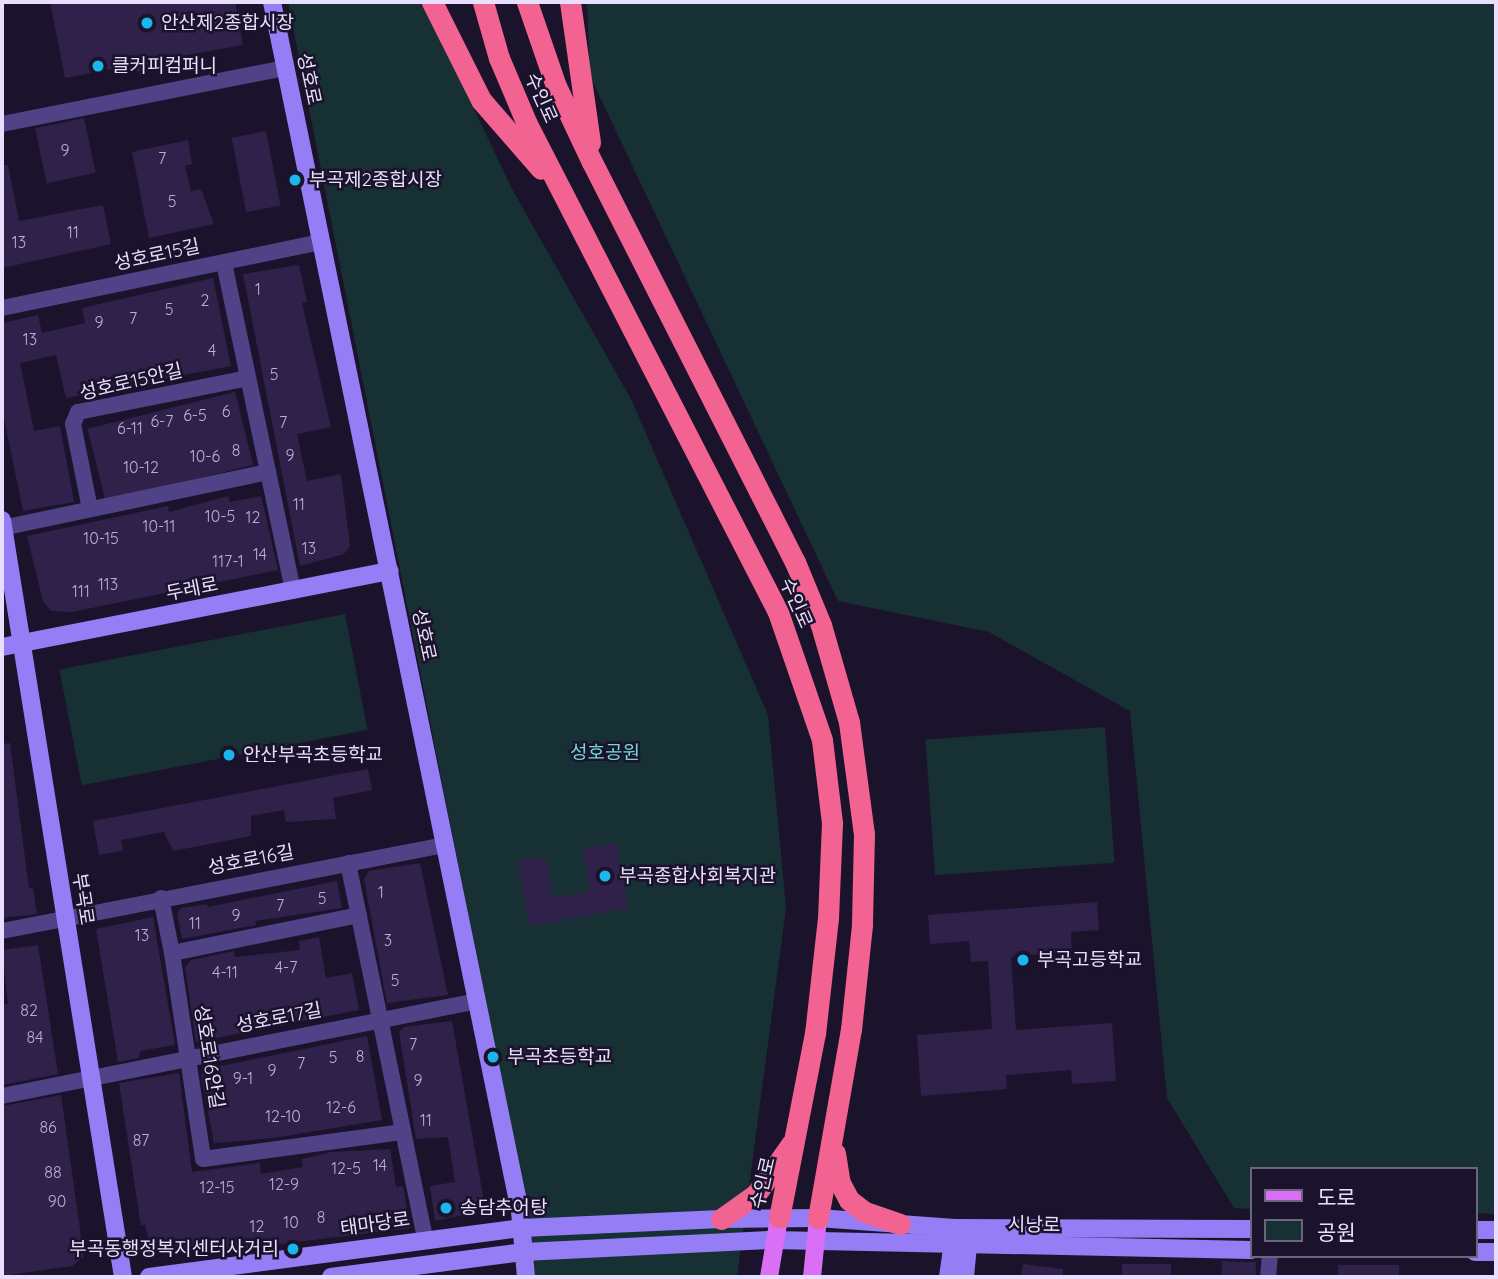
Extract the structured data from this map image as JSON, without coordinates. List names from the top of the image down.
{
  "streets": {
    "highway": ["수인로"],
    "street": [
      "성호로",
      "성호로15길",
      "성호로15안길",
      "두레로",
      "성호로16길",
      "부곡로",
      "성호로17길",
      "성호로16안길",
      "태마당로",
      "시낭로"
    ]
  },
  "crossings": [
    ["성호로", "성호로15길"],
    ["성호로", "두레로"],
    ["성호로", "성호로16길"],
    ["성호로", "성호로17길"],
    ["성호로", "태마당로"],
    ["수인로", "태마당로"],
    ["수인로", "시낭로"],
    ["두레로", "부곡로"],
    ["성호로16길", "부곡로"],
    ["성호로16길", "성호로16안길"],
    ["부곡로", "성호로17길"],
    ["성호로17길", "성호로16안길"],
    ["태마당로", "시낭로"]
  ],
  "parks": ["성호공원"],
  "places": [
    "안산제2종합시장",
    "클커피컴퍼니",
    "부곡제2종합시장",
    "안산부곡초등학교",
    "부곡종합사회복지관",
    "부곡고등학교",
    "부곡초등학교",
    "송담추어탕",
    "부곡동행정복지센터사거리"
  ],
  "house_numbers": [
    "9",
    "7",
    "5",
    "11",
    "13",
    "1",
    "2",
    "5",
    "7",
    "9",
    "13",
    "4",
    "5",
    "6",
    "6-5",
    "6-7",
    "7",
    "6-11",
    "8",
    "9",
    "10-6",
    "10-12",
    "11",
    "10-5",
    "12",
    "10-11",
    "10-15",
    "13",
    "14",
    "117-1",
    "113",
    "111",
    "1",
    "5",
    "7",
    "9",
    "11",
    "13",
    "3",
    "4-7",
    "4-11",
    "5",
    "82",
    "84",
    "7",
    "8",
    "5",
    "7",
    "9",
    "9-1",
    "9",
    "12-6",
    "12-10",
    "11",
    "86",
    "87",
    "14",
    "12-5",
    "88",
    "12-9",
    "12-15",
    "90",
    "8",
    "10",
    "12"
  ],
  "legend": ["도로", "공원"]
}
